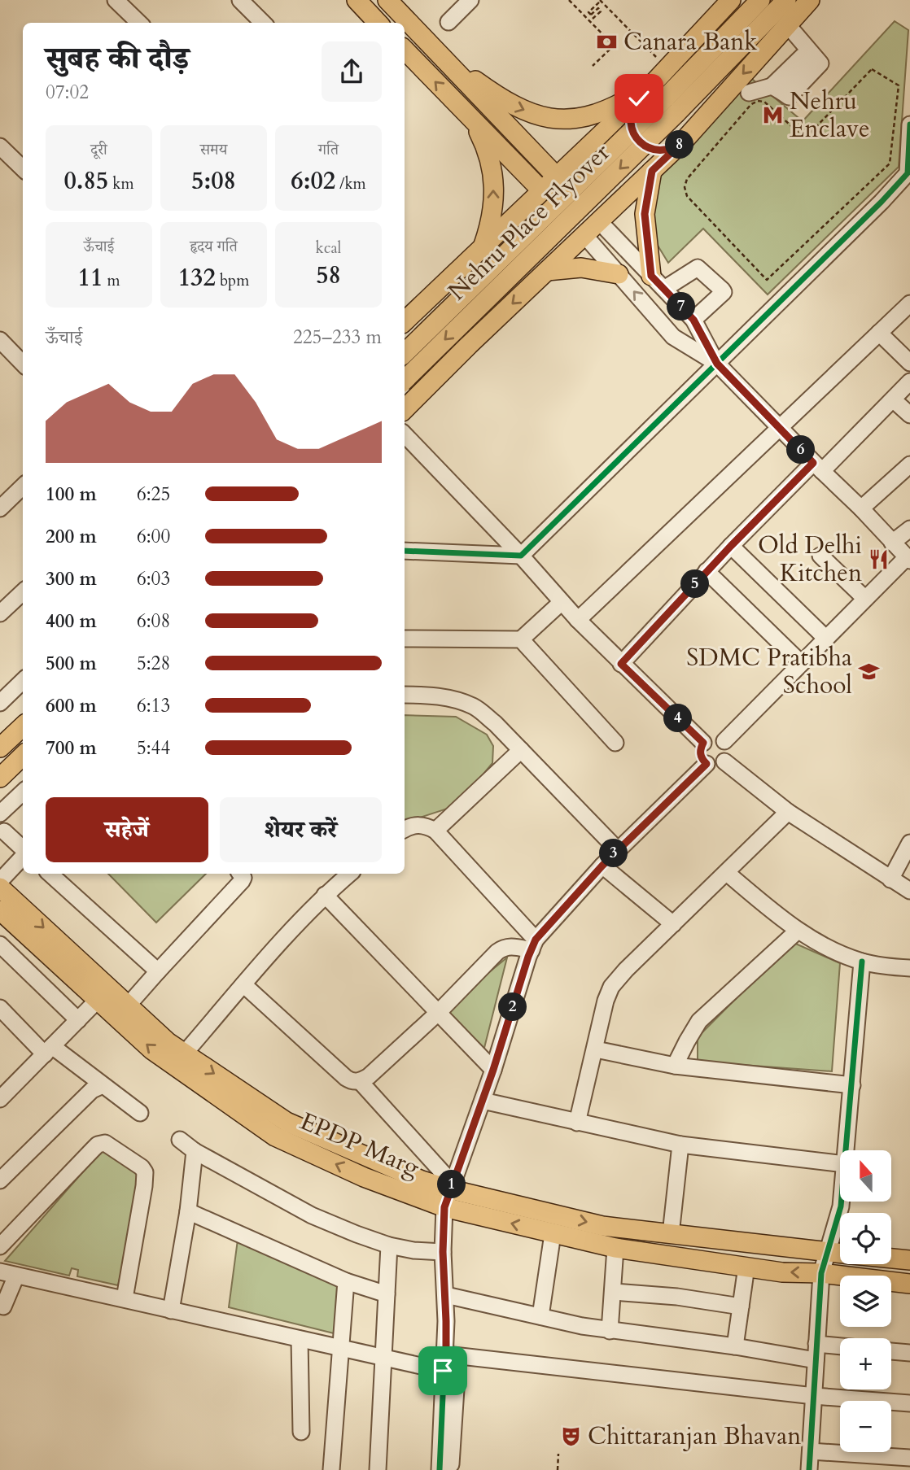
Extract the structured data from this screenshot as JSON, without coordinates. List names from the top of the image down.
{
  "streets": {
    "main road": ["Nehru Place Flyover", "EPDP Marg"]
  },
  "places": {
    "bank": ["Canara Bank"],
    "metro station": ["Nehru Enclave"],
    "restaurant": ["Old Delhi Kitchen"],
    "school or university": ["SDMC Pratibha School"],
    "theatre": ["Chittaranjan Bhavan"]
  },
  "north": "top",
  "page": {
    "heading": ["सुबह की दौड़", "07:02"],
    "stats": [
      ["दूरी", "0.85 km"],
      ["समय", "5:08"],
      ["गति", "6:02 /km"],
      ["ऊँचाई", "11 m"],
      ["हृदय गति", "132 bpm"],
      ["kcal", "58"]
    ],
    "pins": [
      "8",
      "7",
      "6",
      "5",
      "4",
      "3",
      "2",
      "1"
    ],
    "chart": ["ऊँचाई", "225–233 m"],
    "list": [
      {
        "name": "100 m",
        "note": "6:25"
      },
      {
        "name": "200 m",
        "note": "6:00"
      },
      {
        "name": "300 m",
        "note": "6:03"
      },
      {
        "name": "400 m",
        "note": "6:08"
      },
      {
        "name": "500 m",
        "note": "5:28"
      },
      {
        "name": "600 m",
        "note": "6:13"
      },
      {
        "name": "700 m",
        "note": "5:44"
      }
    ],
    "buttons": ["सहेजें", "शेयर करें"],
    "map_buttons": ["+", "−"]
  }
}
